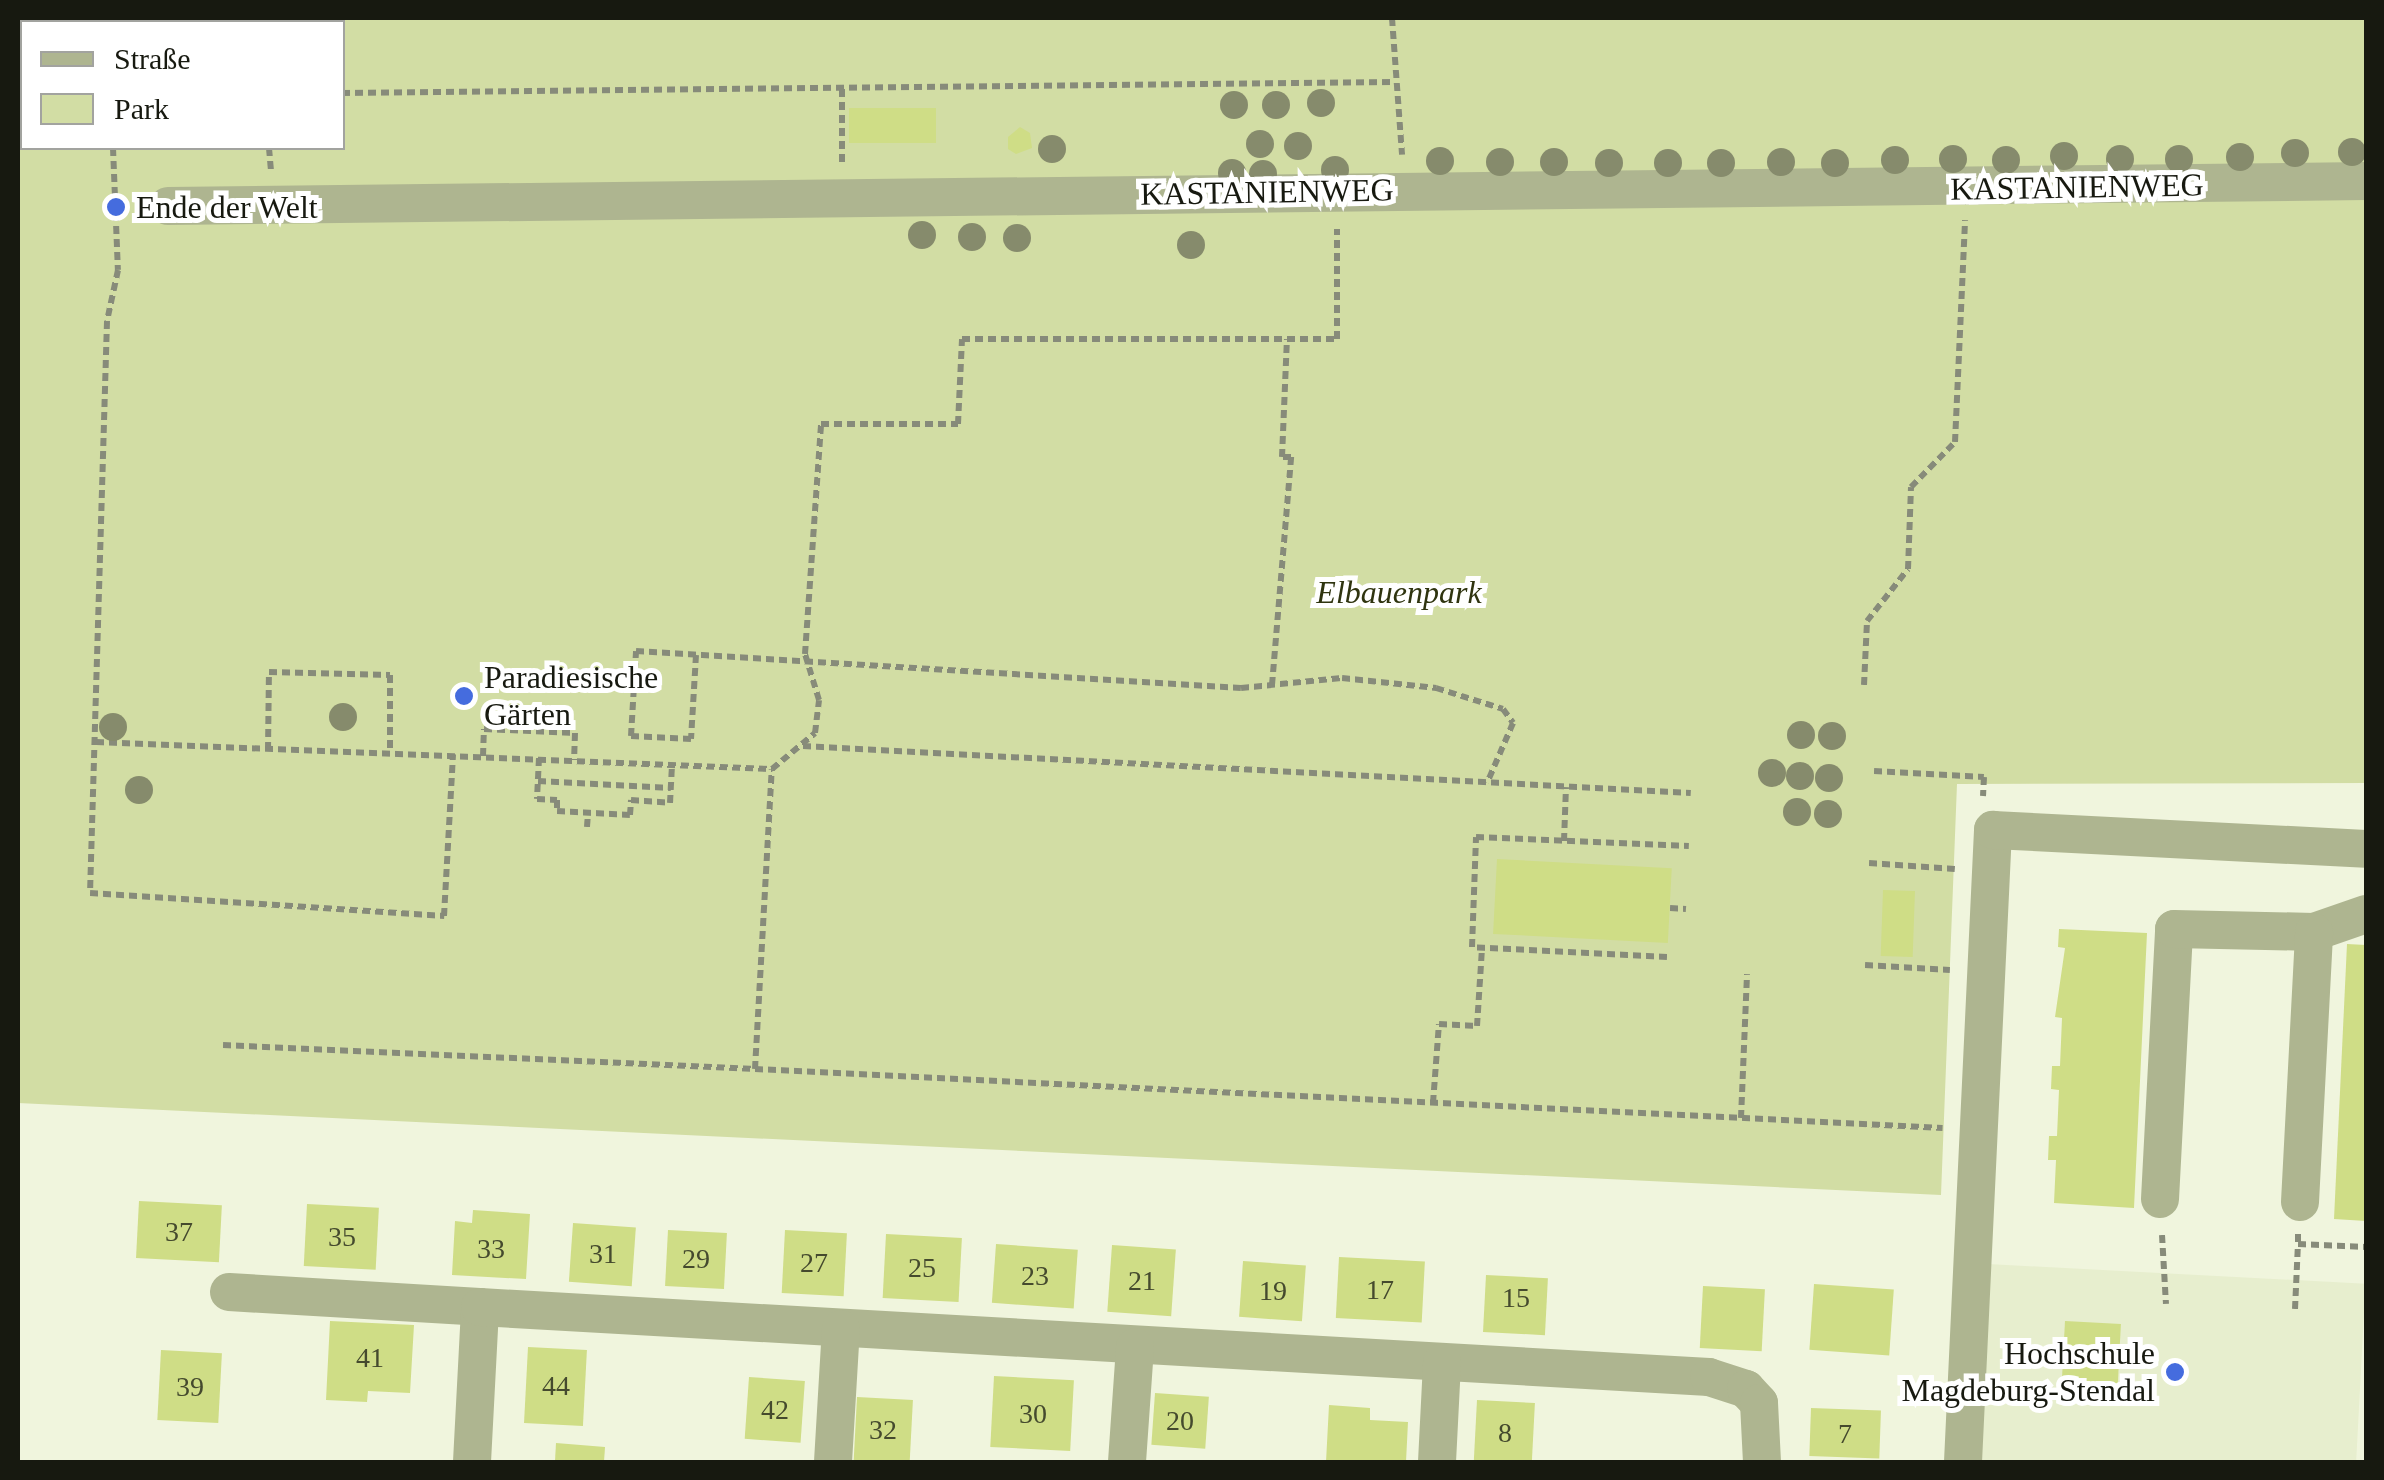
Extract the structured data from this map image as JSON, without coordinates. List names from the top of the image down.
{
  "streets": {
    "street": ["KASTANIENWEG"]
  },
  "parks": ["Elbauenpark"],
  "places": ["Ende der Welt", "Paradiesische Gärten", "Hochschule Magdeburg-Stendal"],
  "house_numbers": [
    "37",
    "35",
    "33",
    "31",
    "29",
    "27",
    "25",
    "23",
    "21",
    "17",
    "19",
    "15",
    "41",
    "44",
    "39",
    "42",
    "30",
    "20",
    "32",
    "8",
    "7"
  ],
  "legend": ["Straße", "Park"]
}
